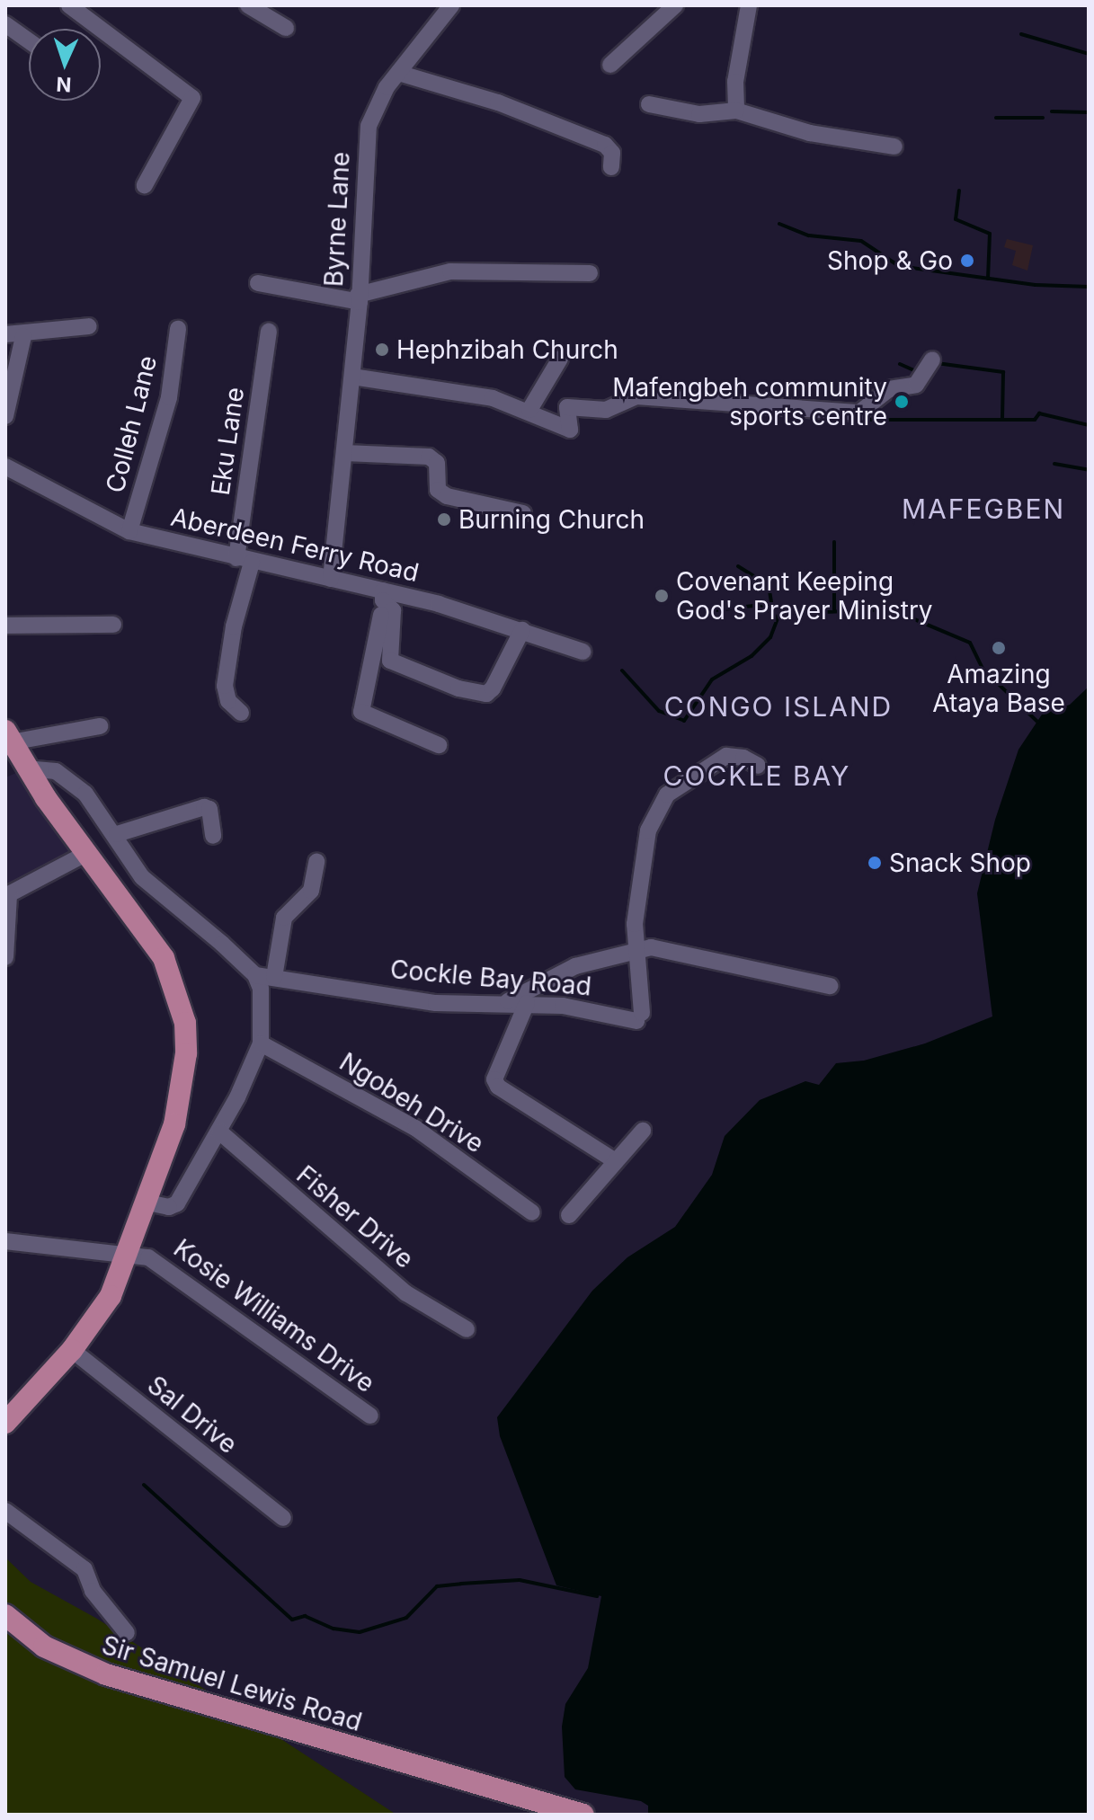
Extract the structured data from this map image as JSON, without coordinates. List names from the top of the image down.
{
  "streets": {
    "main road": ["Sir Samuel Lewis Road"],
    "street": [
      "Byrne Lane",
      "Colleh Lane",
      "Eku Lane",
      "Aberdeen Ferry Road",
      "Cockle Bay Road",
      "Ngobeh Drive",
      "Fisher Drive",
      "Kosie Williams Drive",
      "Sal Drive"
    ]
  },
  "crossings": [
    ["Byrne Lane", "Aberdeen Ferry Road"],
    ["Colleh Lane", "Aberdeen Ferry Road"],
    ["Eku Lane", "Aberdeen Ferry Road"]
  ],
  "districts": ["MAFEGBEN", "CONGO ISLAND", "COCKLE BAY"],
  "places": [
    "Shop & Go",
    "Hephzibah Church",
    "Mafengbeh community sports centre",
    "Burning Church",
    "Covenant Keeping God's Prayer Ministry",
    "Amazing Ataya Base",
    "Snack Shop"
  ],
  "north": "bottom"
}
